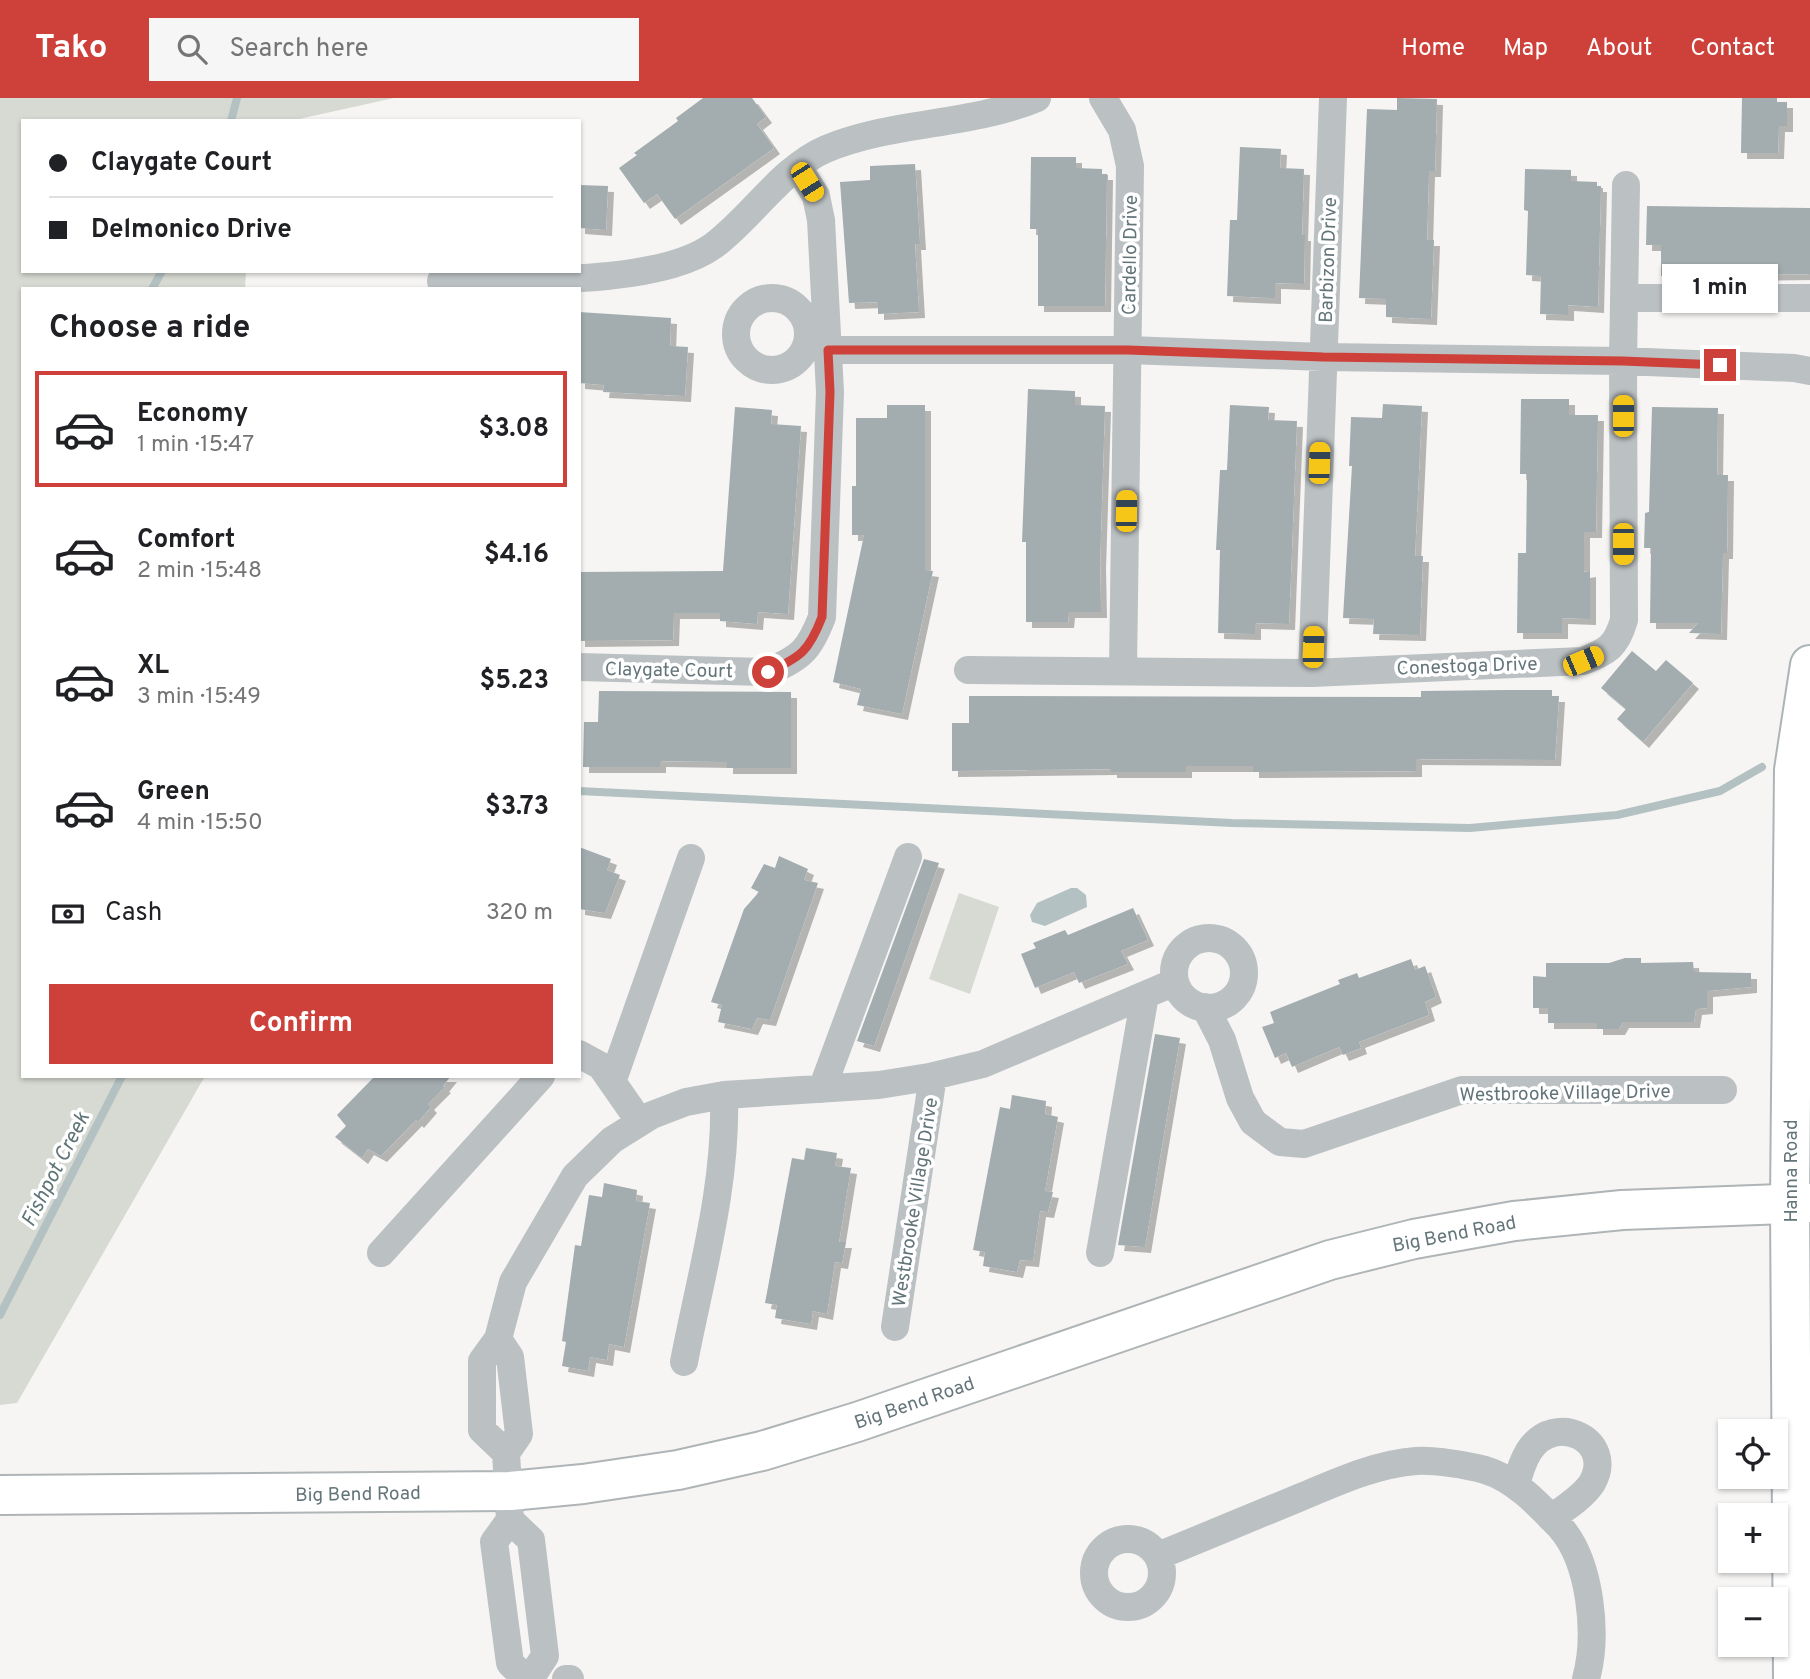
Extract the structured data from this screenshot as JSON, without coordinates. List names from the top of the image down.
{
  "streets": {
    "main road": ["Hanna Road", "Big Bend Road"],
    "street": [
      "Cardello Drive",
      "Barbizon Drive",
      "Conestoga Drive",
      "Claygate Court",
      "Westbrooke Village Drive"
    ]
  },
  "crossings": [
    ["Cardello Drive", "Conestoga Drive"],
    ["Barbizon Drive", "Conestoga Drive"],
    ["Westbrooke Village Drive", "Big Bend Road"],
    ["Hanna Road", "Big Bend Road"]
  ],
  "water": ["Fishpot Creek"],
  "page": {
    "header": "Tako",
    "search": "Search here",
    "nav": [
      "Home",
      "Map",
      "About",
      "Contact"
    ],
    "banner": ["Claygate Court", "Delmonico Drive"],
    "bubble": "1 min",
    "heading": "Choose a ride",
    "list": [
      {
        "name": "Economy",
        "note": "1 min · 15:47",
        "value": "$3.08"
      },
      {
        "name": "Comfort",
        "note": "2 min · 15:48",
        "value": "$4.16"
      },
      {
        "name": "XL",
        "note": "3 min · 15:49",
        "value": "$5.23"
      },
      {
        "name": "Green",
        "note": "4 min · 15:50",
        "value": "$3.73"
      }
    ],
    "pay": ["Cash", "320 m"],
    "buttons": "Confirm",
    "map_buttons": ["+", "−"]
  }
}
